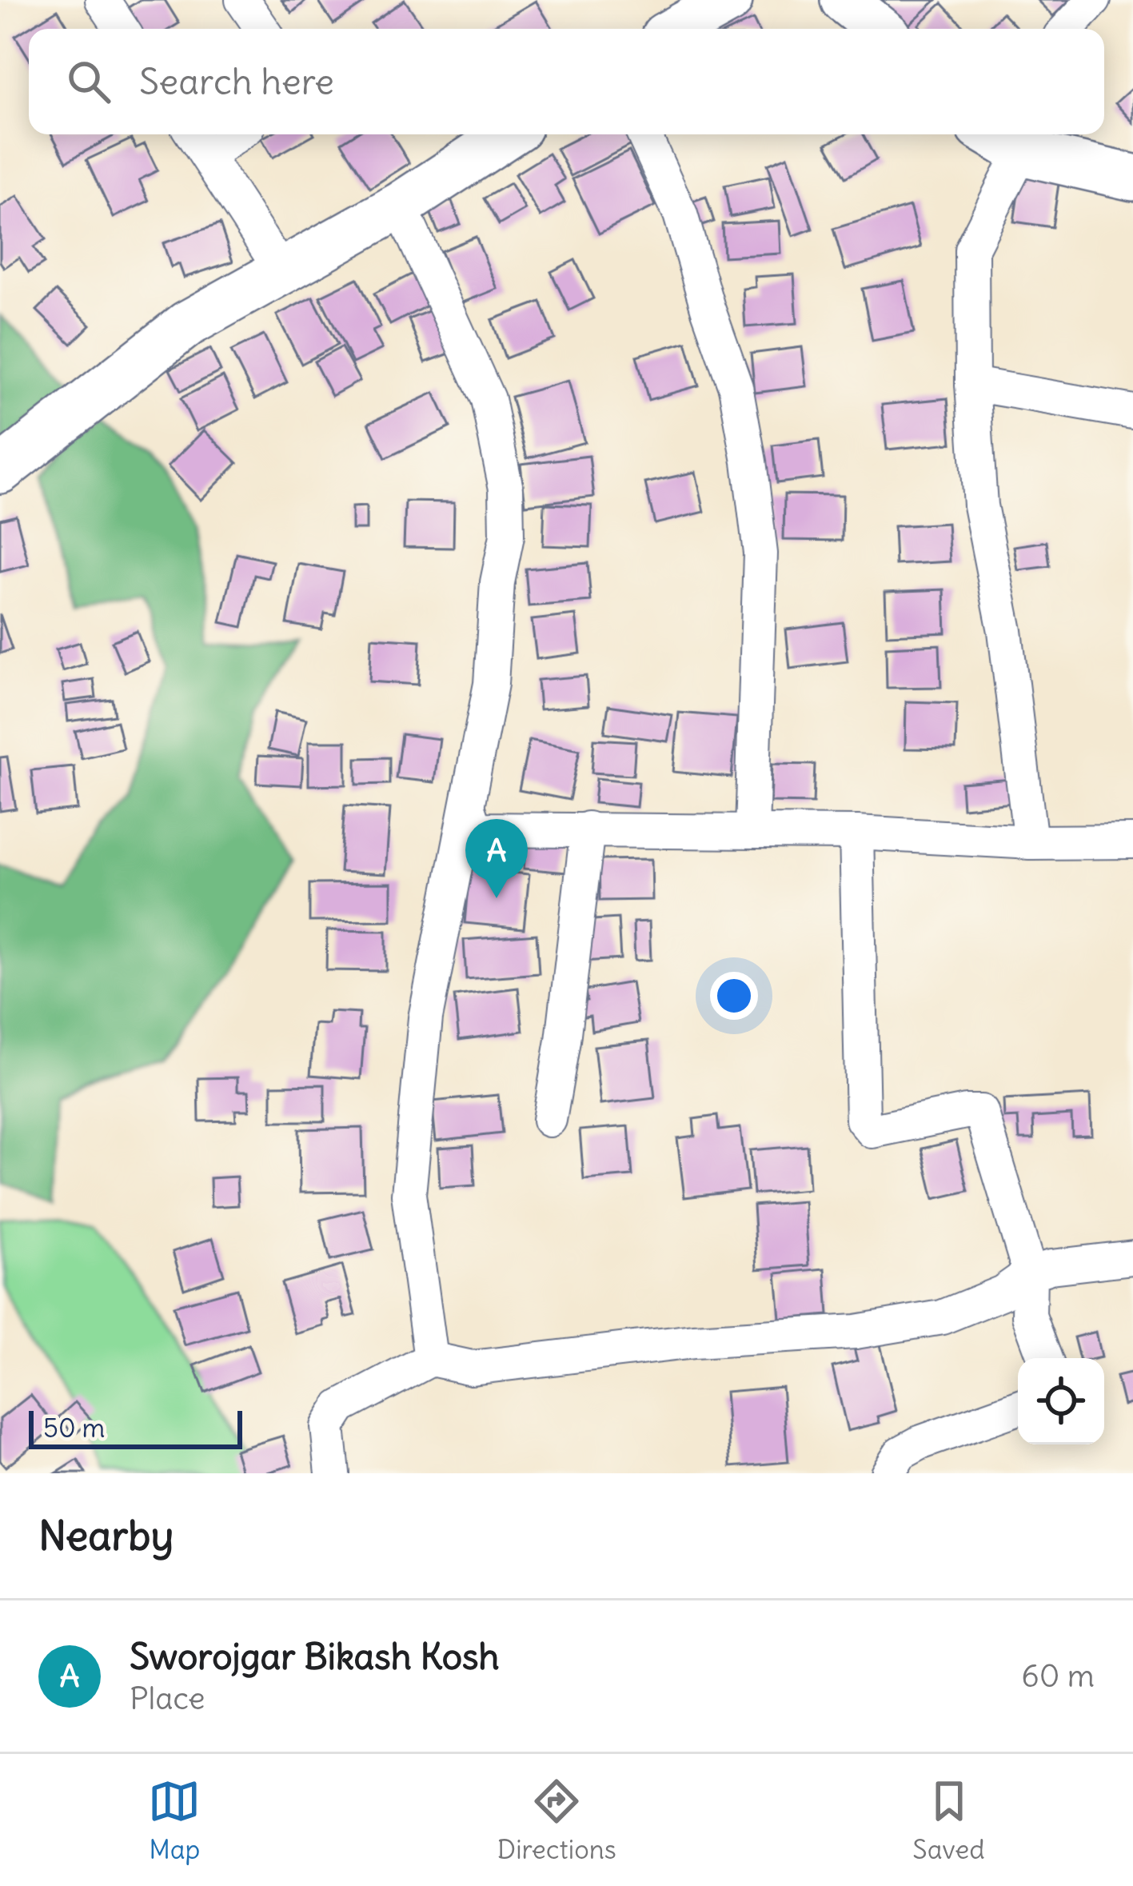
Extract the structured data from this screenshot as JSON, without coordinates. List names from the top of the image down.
{
  "scale_bar": "50 m",
  "page": {
    "search": "Search here",
    "pins": "A",
    "scale": "50 m",
    "heading": "Nearby",
    "list": [
      {
        "mark": "A",
        "name": "Sworojgar Bikash Kosh",
        "note": "Place",
        "value": "60 m"
      }
    ],
    "nav": ["Map", "Directions", "Saved"]
  }
}
